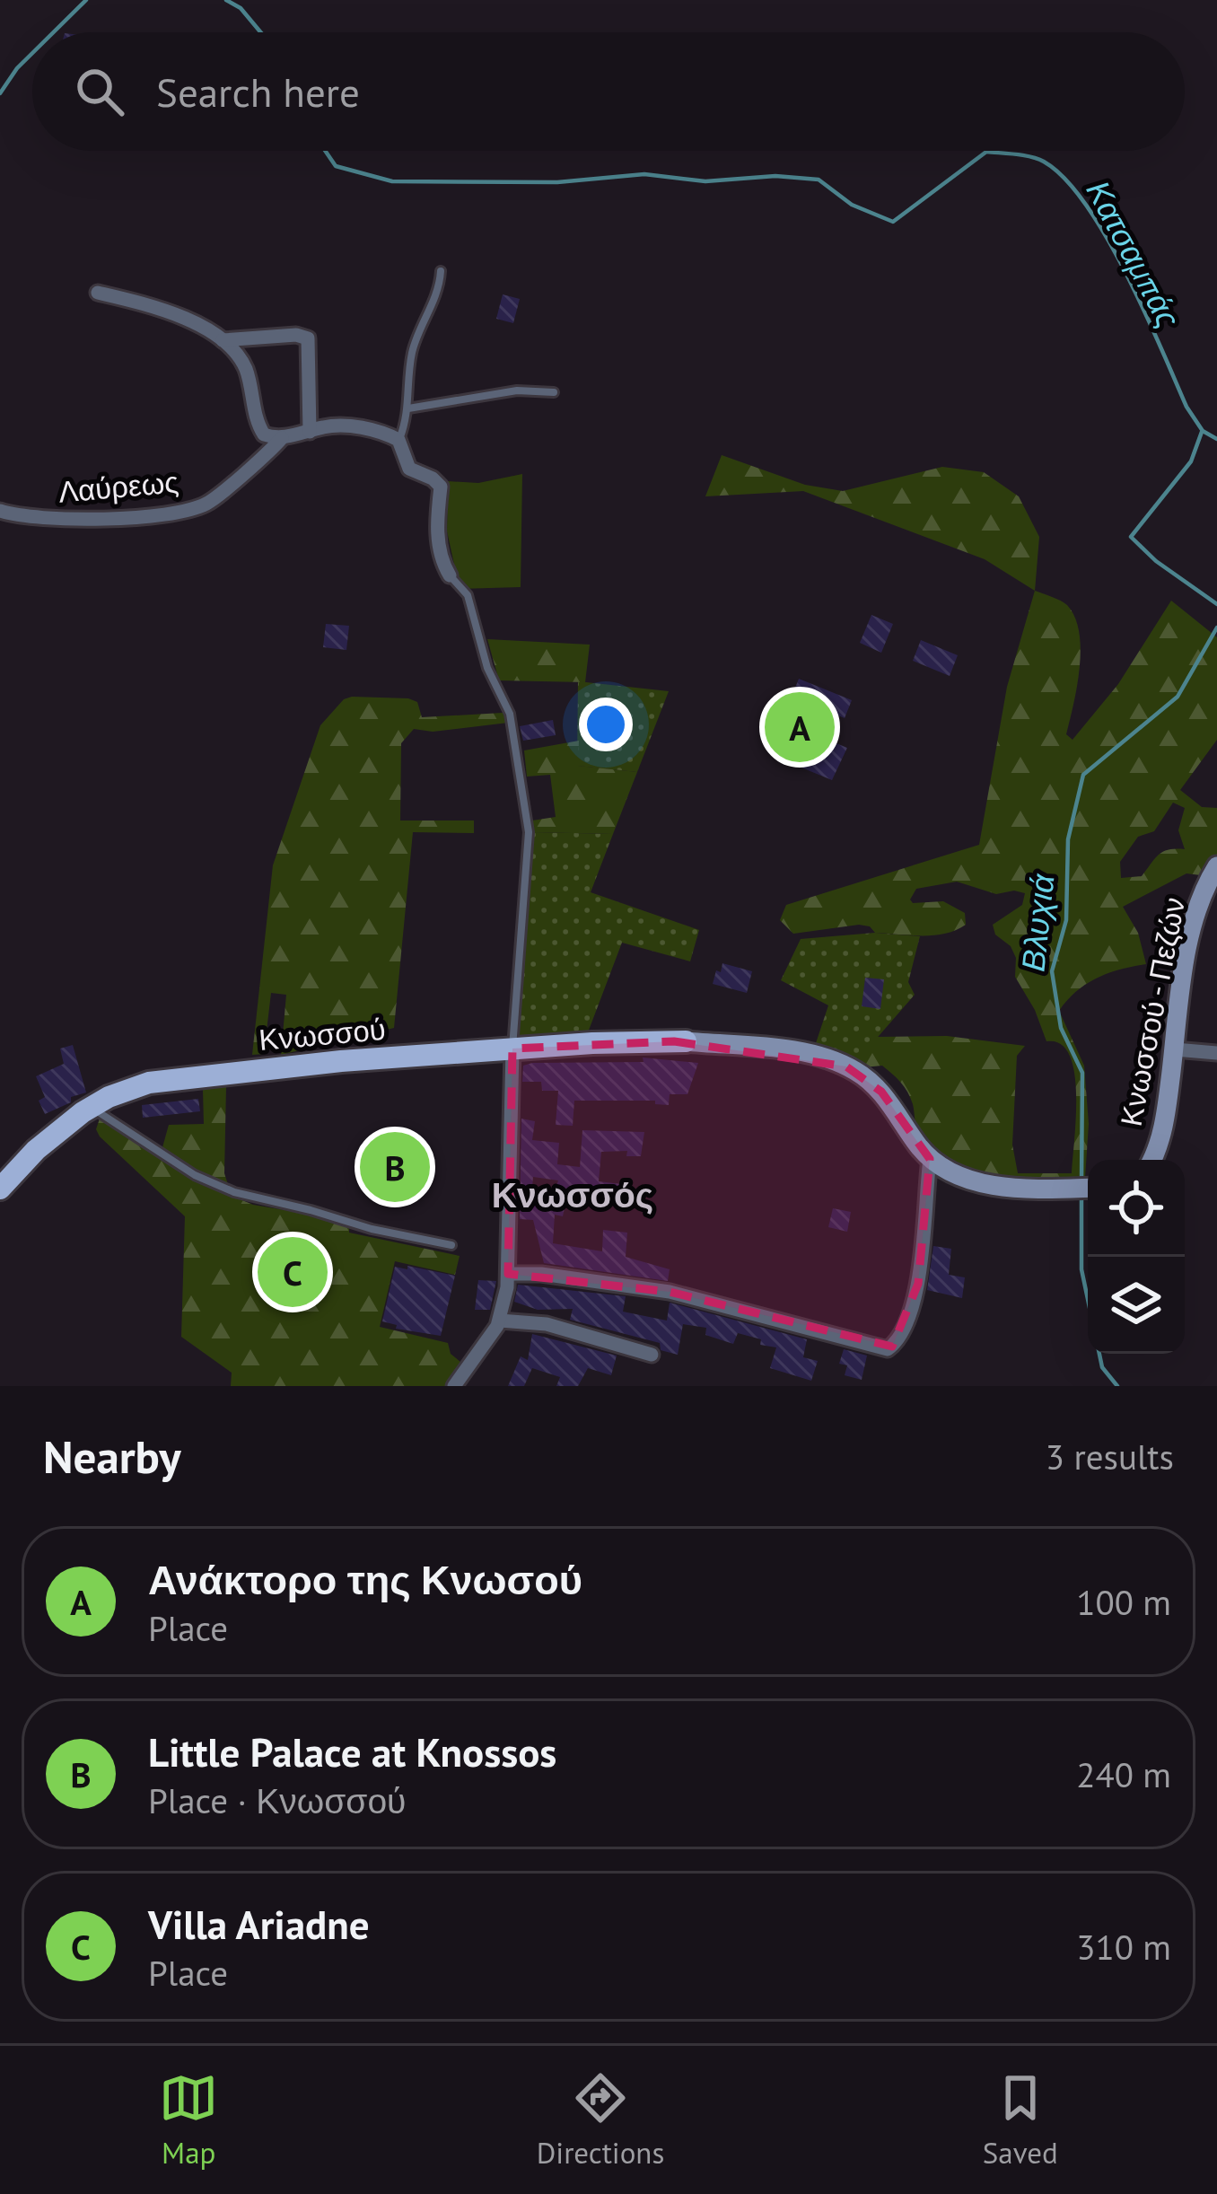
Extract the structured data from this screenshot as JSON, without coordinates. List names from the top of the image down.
{
  "streets": {
    "main road": ["Κνωσσού - Πεζών", "Κνωσσού"],
    "street": ["Λαύρεως"]
  },
  "districts": ["Κνωσσός"],
  "water": ["Κατσαμπάς", "Βλυχιά"],
  "page": {
    "search": "Search here",
    "pins": ["A", "B", "C"],
    "heading": ["Nearby", "3 results"],
    "list": [
      {
        "mark": "A",
        "name": "Ανάκτορο της Κνωσού",
        "note": "Place",
        "value": "100 m"
      },
      {
        "mark": "B",
        "name": "Little Palace at Knossos",
        "note": "Place · Κνωσσού",
        "value": "240 m"
      },
      {
        "mark": "C",
        "name": "Villa Ariadne",
        "note": "Place",
        "value": "310 m"
      }
    ],
    "nav": ["Map", "Directions", "Saved"]
  }
}
